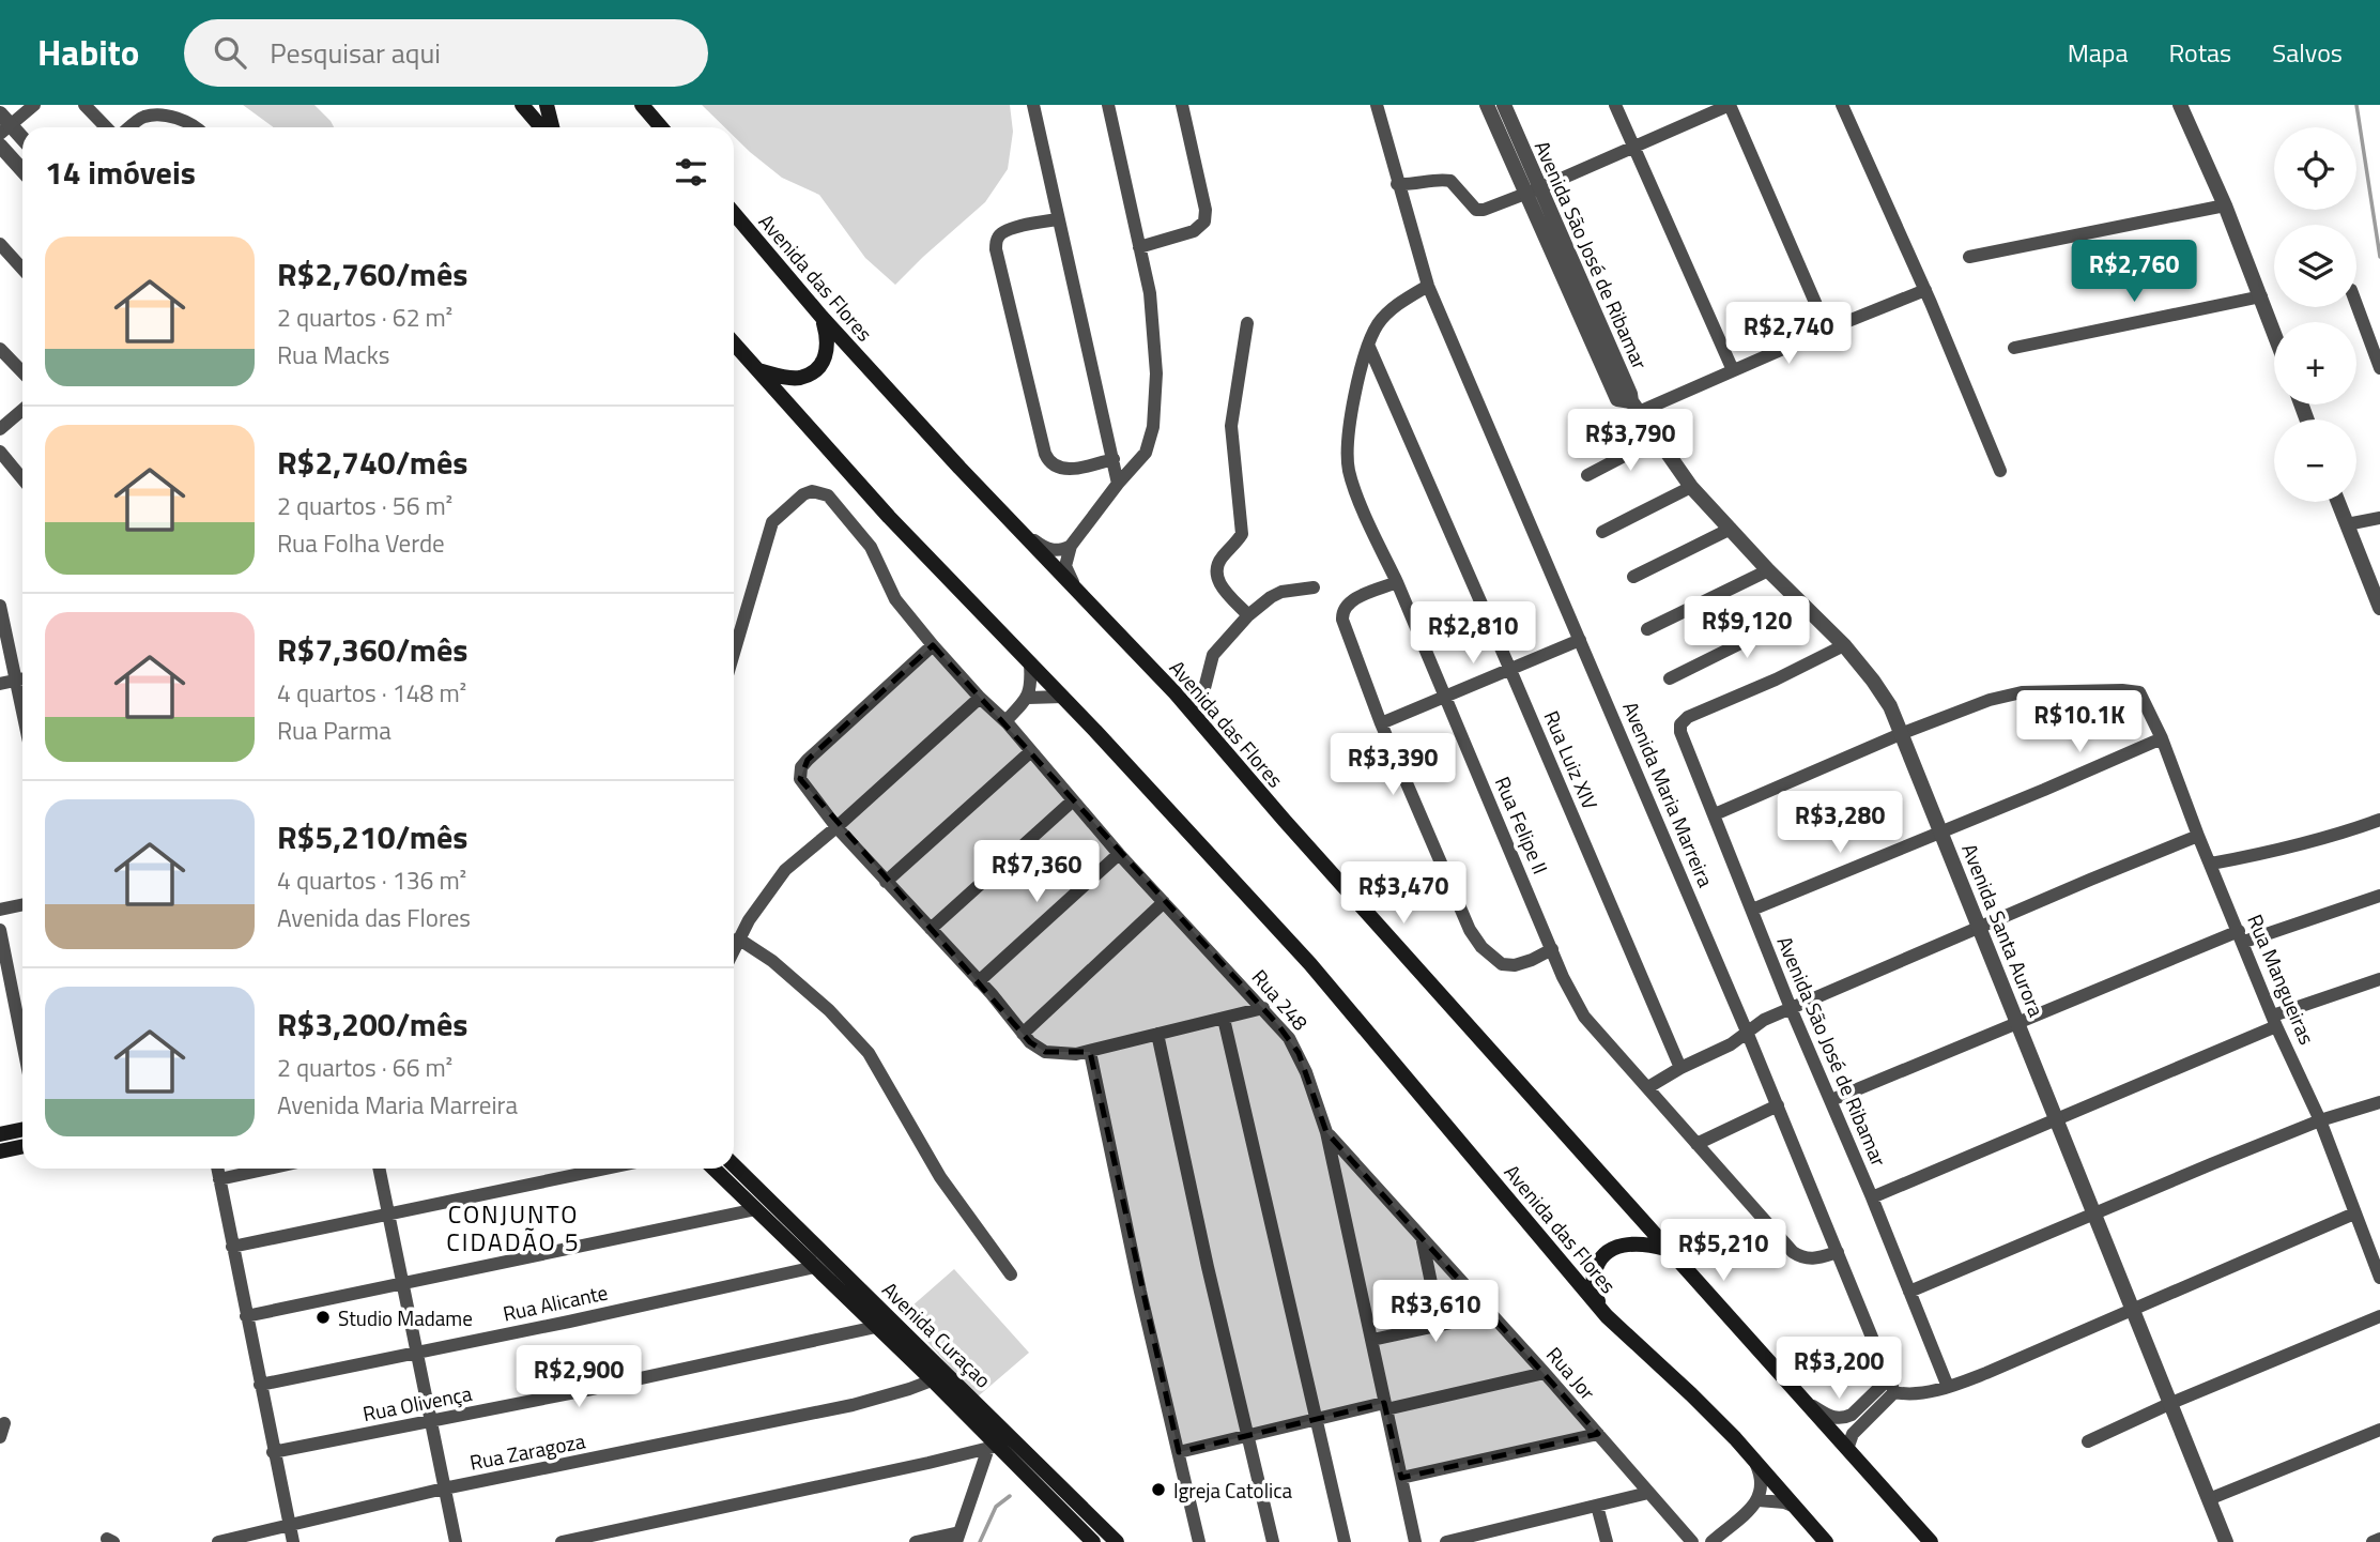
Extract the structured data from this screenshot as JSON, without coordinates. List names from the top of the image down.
{
  "streets": {
    "main road": ["Avenida das Flores", "Avenida Curaçao"],
    "street": [
      "Avenida São José de Ribamar",
      "Rua Luiz XIV",
      "Avenida Maria Marreira",
      "Rua Felipe II",
      "Avenida Santa Aurora",
      "Rua Mangueiras",
      "Rua 248",
      "Rua Alicante",
      "Rua Jor",
      "Rua Olivença",
      "Rua Zaragoza"
    ]
  },
  "crossings": [
    ["Avenida São José de Ribamar", "Avenida Santa Aurora"],
    ["Rua Luiz XIV", "Rua Felipe II"],
    ["Avenida Maria Marreira", "Rua Felipe II"],
    ["Avenida Santa Aurora", "Rua Mangueiras"],
    ["Rua 248", "Rua Jor"],
    ["Rua Alicante", "Avenida Curaçao"],
    ["Avenida Curaçao", "Rua Olivença"],
    ["Avenida Curaçao", "Rua Zaragoza"]
  ],
  "districts": ["CONJUNTO CIDADÃO 5"],
  "places": ["Studio Madame", "Igreja Catolica"],
  "page": {
    "header": "Habito",
    "search": "Pesquisar aqui",
    "nav": ["Mapa", "Rotas", "Salvos"],
    "map_buttons": ["+", "−"],
    "heading": "14 imóveis",
    "list": [
      {
        "name": "R$2,760/mês",
        "note": "2 quartos · 62 m² · Rua Macks"
      },
      {
        "name": "R$2,740/mês",
        "note": "2 quartos · 56 m² · Rua Folha Verde"
      },
      {
        "name": "R$7,360/mês",
        "note": "4 quartos · 148 m² · Rua Parma"
      },
      {
        "name": "R$5,210/mês",
        "note": "4 quartos · 136 m² · Avenida das Flores"
      },
      {
        "name": "R$3,200/mês",
        "note": "2 quartos · 66 m² · Avenida Maria Marreira"
      }
    ],
    "price": [
      "R$2,760",
      "R$2,740",
      "R$3,790",
      "R$9,120",
      "R$2,810",
      "R$10.1K",
      "R$3,390",
      "R$3,280",
      "R$7,360",
      "R$3,470",
      "R$5,210",
      "R$3,610",
      "R$3,200",
      "R$2,900"
    ]
  }
}
